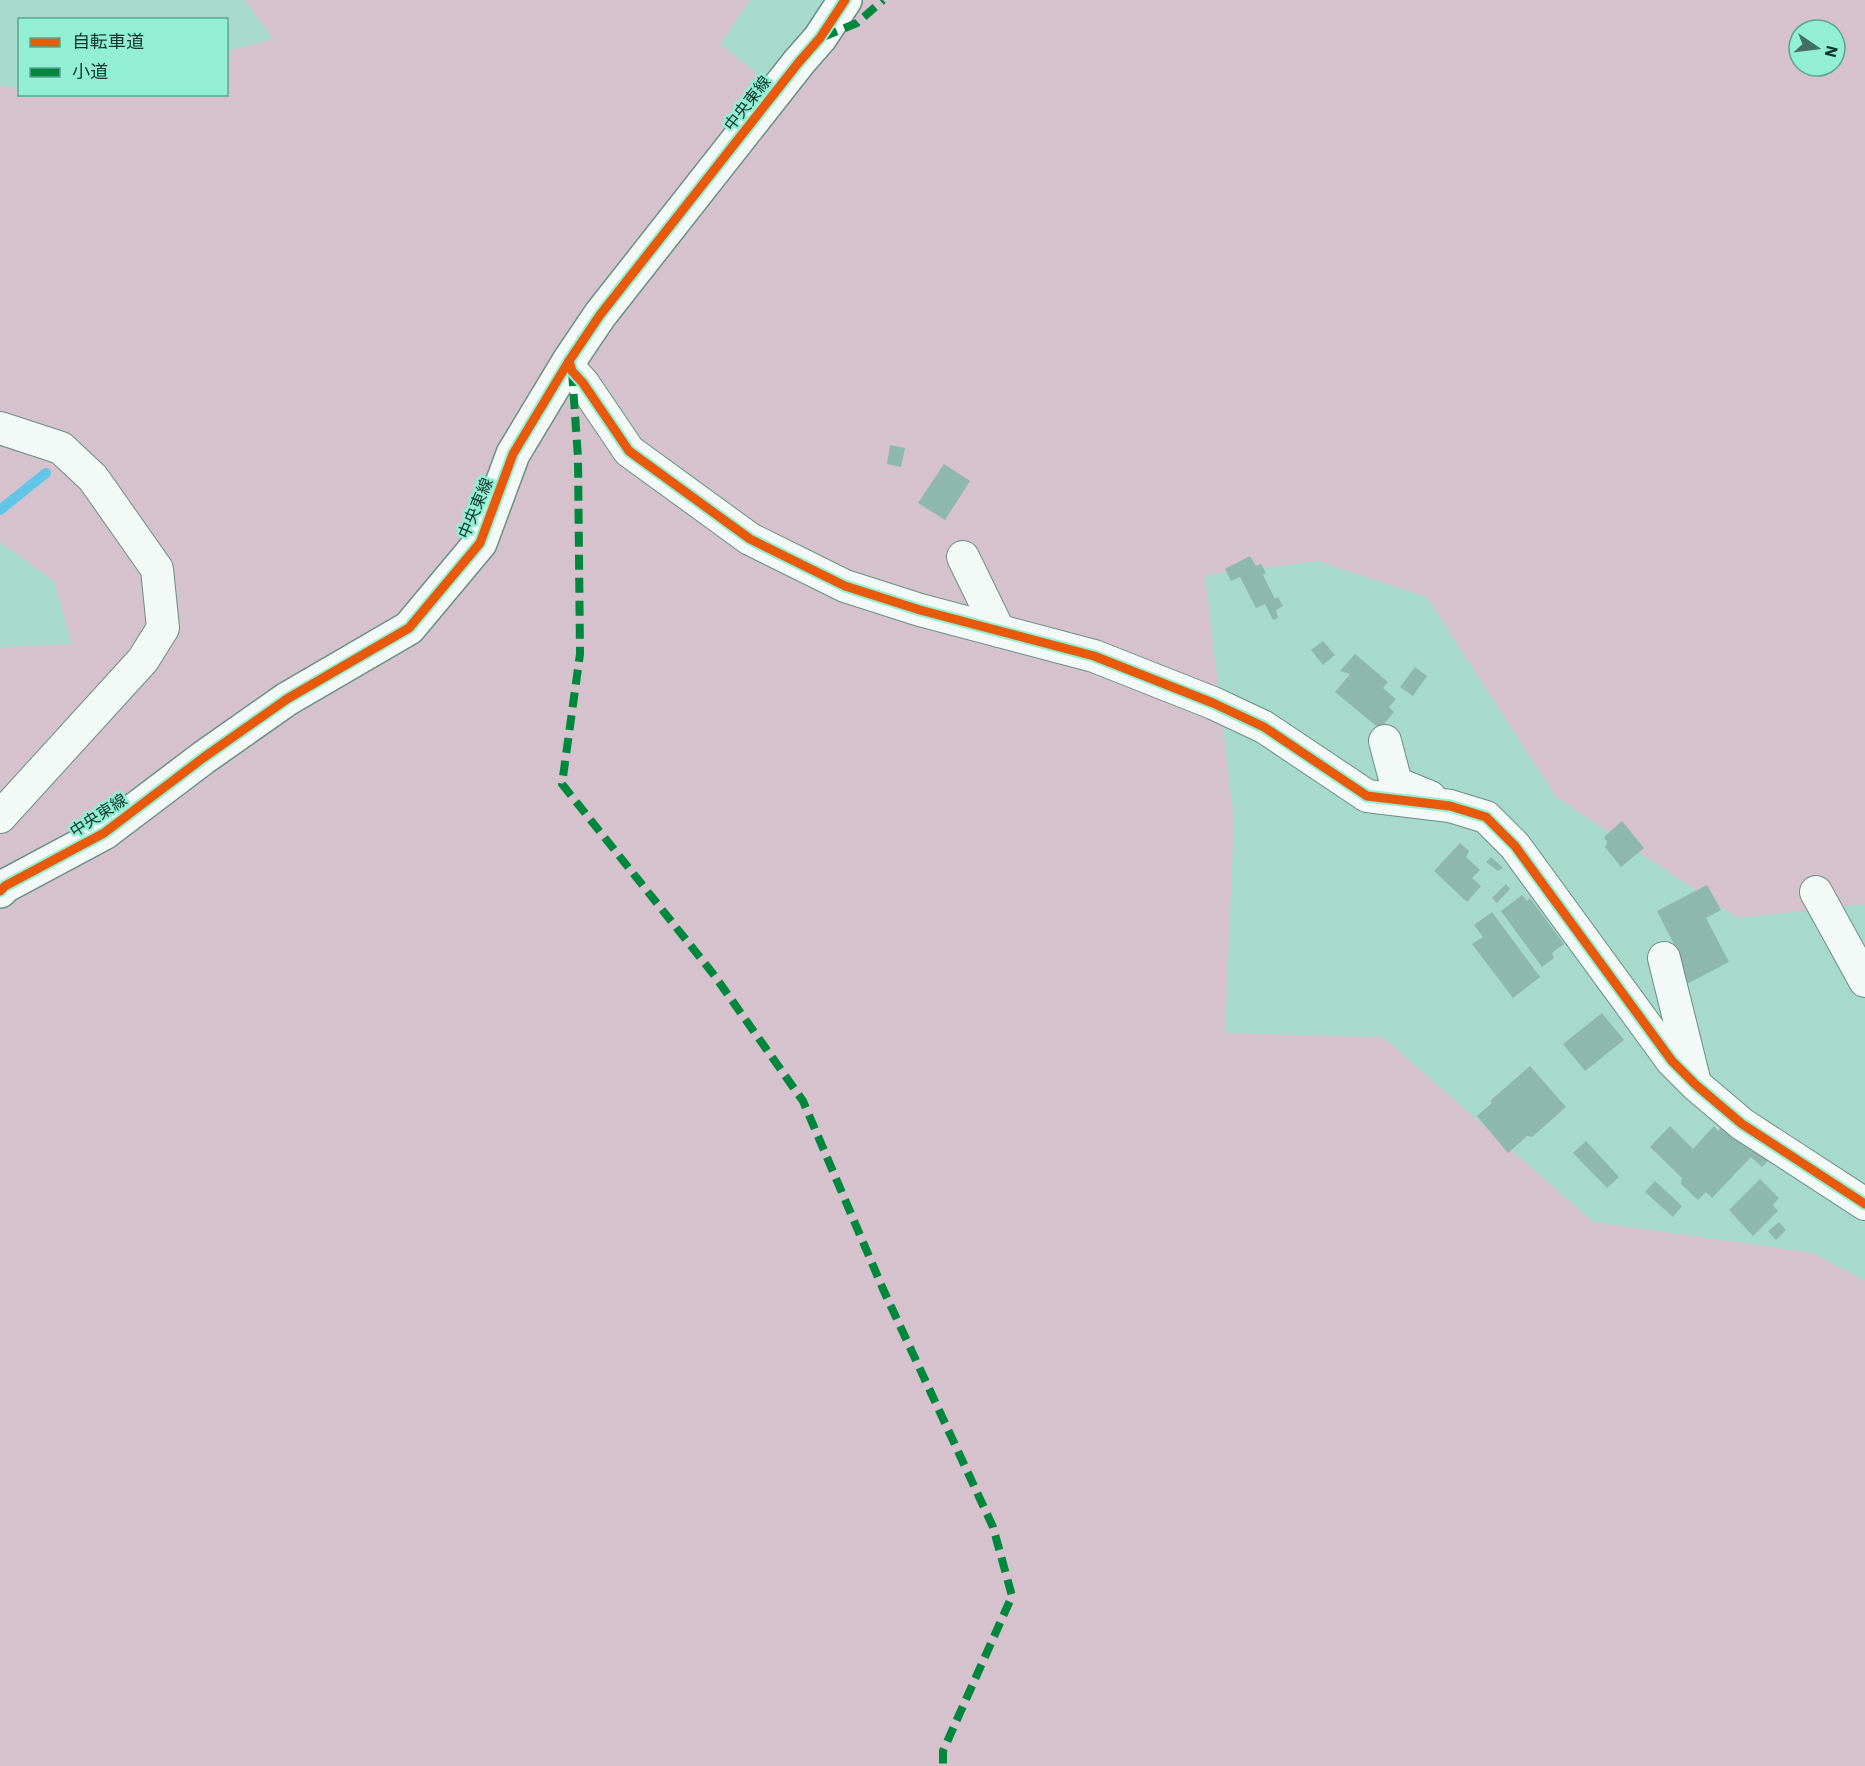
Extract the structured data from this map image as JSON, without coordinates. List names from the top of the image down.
{
  "streets": {
    "street": ["中央東線"]
  },
  "legend": ["自転車道", "小道"],
  "north": "right"
}
